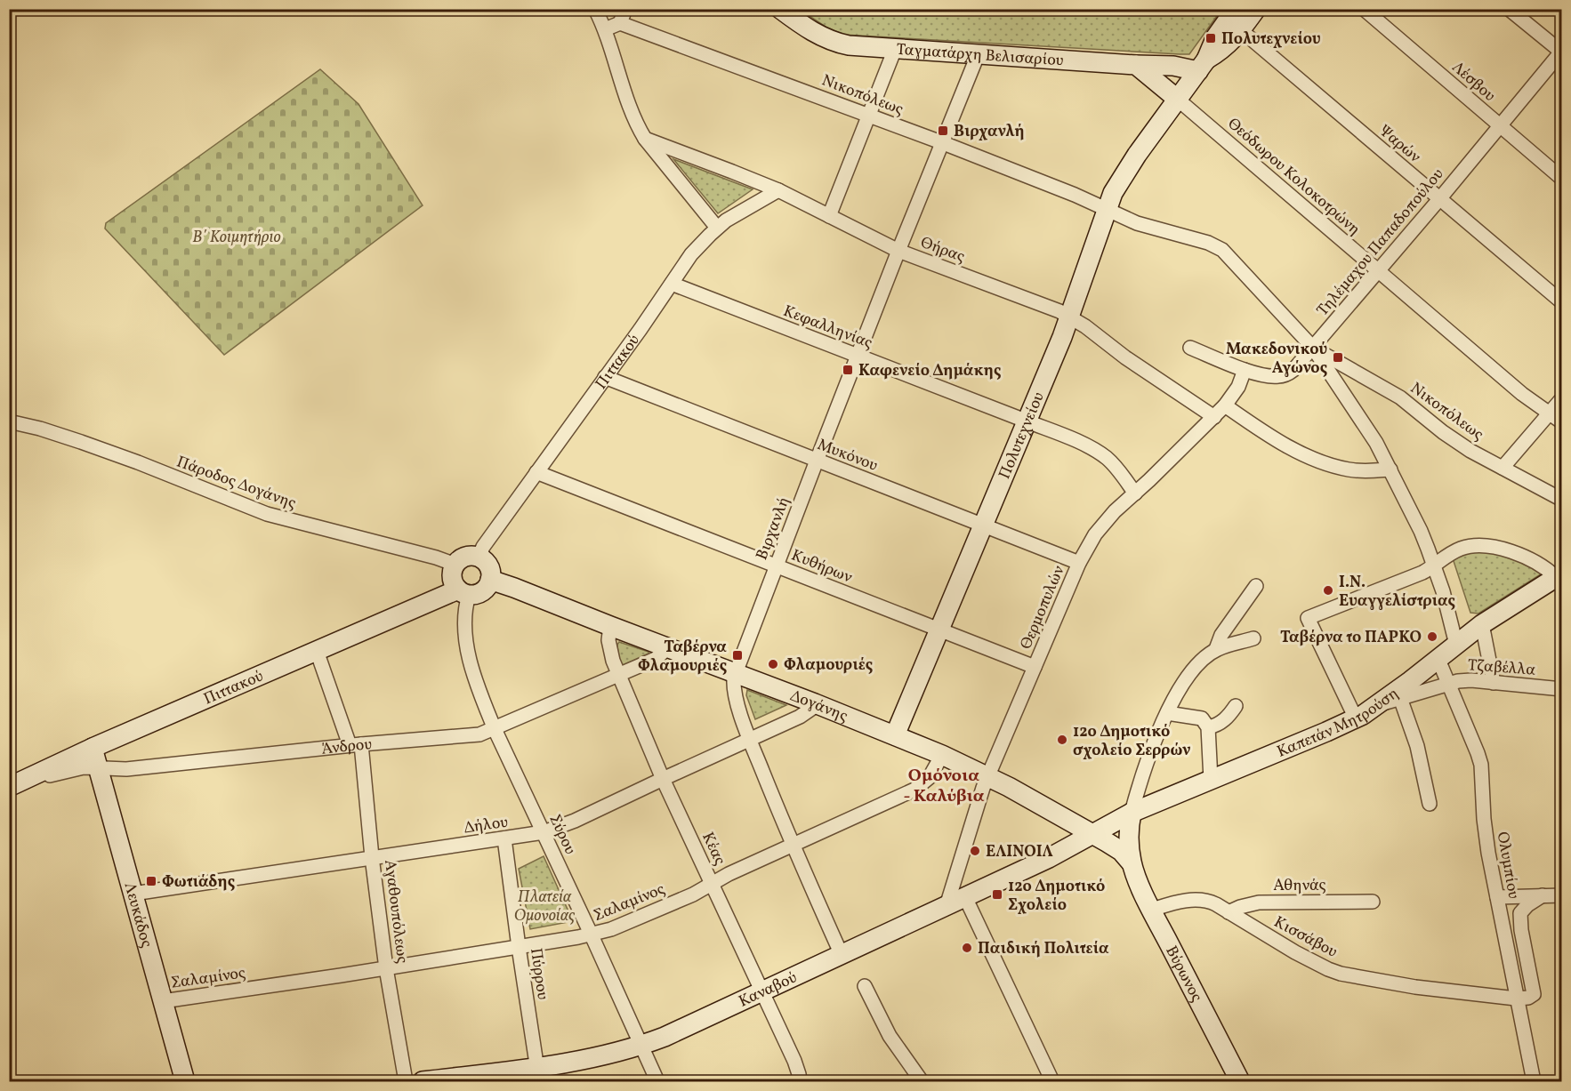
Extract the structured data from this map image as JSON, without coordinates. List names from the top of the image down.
{
  "streets": {
    "street": [
      "Ταγματάρχη Βελισαρίου",
      "Λέσβου",
      "Νικοπόλεως",
      "Ψαρών",
      "Θεόδωρου Κολοκοτρώνη",
      "Τηλέμαχου Παπαδοπούλου",
      "Θήρας",
      "Κεφαλληνίας",
      "Πιττακού",
      "Πολυτεχνείου",
      "Μυκόνου",
      "Πάροδος Δογάνης",
      "Βιρχανλή",
      "Κυθήρων",
      "Θερμοπυλών",
      "Τζαβέλλα",
      "Δογάνης",
      "Καπετάν Μητρούση",
      "Άνδρου",
      "Δήλου",
      "Σύρου",
      "Κέας",
      "Ολυμπίου",
      "Αθηνάς",
      "Σαλαμίνος",
      "Αγαθουπόλεως",
      "Λευκάδος",
      "Κισσάβου",
      "Πύρρου",
      "Βύρωνος",
      "Καναβού"
    ]
  },
  "crossings": [
    ["Ταγματάρχη Βελισαρίου", "Πολυτεχνείου"],
    ["Ταγματάρχη Βελισαρίου", "Βιρχανλή"],
    ["Λέσβου", "Τηλέμαχου Παπαδοπούλου"],
    ["Νικοπόλεως", "Τηλέμαχου Παπαδοπούλου"],
    ["Νικοπόλεως", "Πολυτεχνείου"],
    ["Νικοπόλεως", "Βιρχανλή"],
    ["Ψαρών", "Τηλέμαχου Παπαδοπούλου"],
    ["Ψαρών", "Πολυτεχνείου"],
    ["Θεόδωρου Κολοκοτρώνη", "Τηλέμαχου Παπαδοπούλου"],
    ["Θεόδωρου Κολοκοτρώνη", "Πολυτεχνείου"],
    ["Τηλέμαχου Παπαδοπούλου", "Θερμοπυλών"],
    ["Θήρας", "Πιττακού"],
    ["Θήρας", "Πολυτεχνείου"],
    ["Θήρας", "Βιρχανλή"],
    ["Θήρας", "Θερμοπυλών"],
    ["Κεφαλληνίας", "Πιττακού"],
    ["Κεφαλληνίας", "Πολυτεχνείου"],
    ["Κεφαλληνίας", "Βιρχανλή"],
    ["Κεφαλληνίας", "Θερμοπυλών"],
    ["Πιττακού", "Μυκόνου"],
    ["Πιττακού", "Πάροδος Δογάνης"],
    ["Πιττακού", "Κυθήρων"],
    ["Πιττακού", "Δογάνης"],
    ["Πιττακού", "Άνδρου"],
    ["Πιττακού", "Σύρου"],
    ["Πιττακού", "Αγαθουπόλεως"],
    ["Πιττακού", "Λευκάδος"],
    ["Πολυτεχνείου", "Μυκόνου"],
    ["Πολυτεχνείου", "Κυθήρων"],
    ["Πολυτεχνείου", "Δογάνης"],
    ["Μυκόνου", "Βιρχανλή"],
    ["Μυκόνου", "Θερμοπυλών"],
    ["Πάροδος Δογάνης", "Δογάνης"],
    ["Πάροδος Δογάνης", "Σύρου"],
    ["Βιρχανλή", "Κυθήρων"],
    ["Βιρχανλή", "Δογάνης"],
    ["Βιρχανλή", "Δήλου"],
    ["Βιρχανλή", "Σαλαμίνος"],
    ["Βιρχανλή", "Καναβού"],
    ["Κυθήρων", "Θερμοπυλών"],
    ["Θερμοπυλών", "Δογάνης"],
    ["Θερμοπυλών", "Καναβού"],
    ["Τζαβέλλα", "Καπετάν Μητρούση"],
    ["Τζαβέλλα", "Ολυμπίου"],
    ["Δογάνης", "Καπετάν Μητρούση"],
    ["Δογάνης", "Άνδρου"],
    ["Δογάνης", "Δήλου"],
    ["Δογάνης", "Σύρου"],
    ["Δογάνης", "Κέας"],
    ["Δογάνης", "Σαλαμίνος"],
    ["Δογάνης", "Βύρωνος"],
    ["Δογάνης", "Καναβού"],
    ["Καπετάν Μητρούση", "Ολυμπίου"],
    ["Καπετάν Μητρούση", "Καναβού"],
    ["Άνδρου", "Σύρου"],
    ["Άνδρου", "Κέας"],
    ["Άνδρου", "Αγαθουπόλεως"],
    ["Άνδρου", "Λευκάδος"],
    ["Δήλου", "Σύρου"],
    ["Δήλου", "Κέας"],
    ["Δήλου", "Αγαθουπόλεως"],
    ["Δήλου", "Λευκάδος"],
    ["Δήλου", "Πύρρου"],
    ["Σύρου", "Σαλαμίνος"],
    ["Σύρου", "Καναβού"],
    ["Κέας", "Σαλαμίνος"],
    ["Κέας", "Καναβού"],
    ["Ολυμπίου", "Κισσάβου"],
    ["Αθηνάς", "Κισσάβου"],
    ["Σαλαμίνος", "Αγαθουπόλεως"],
    ["Σαλαμίνος", "Λευκάδος"],
    ["Σαλαμίνος", "Πύρρου"],
    ["Κισσάβου", "Βύρωνος"],
    ["Πύρρου", "Καναβού"]
  ],
  "districts": ["Ομόνοια - Καλύβια"],
  "parks": ["Β΄ Κοιμητήριο", "Πλατεία Ομονοίας"],
  "places": {
    "transit": [
      "Πολυτεχνείου",
      "Βιρχανλή",
      "Μακεδονικού Αγώνος",
      "Καφενείο Δημάκης",
      "Ταβέρνα Φλαμουριές",
      "Φωτιάδης",
      "12ο Δημοτικό Σχολείο"
    ],
    "other": [
      "Ι.Ν. Ευαγγελίστριας",
      "Ταβέρνα το ΠΑΡΚΟ",
      "Φλαμουριές",
      "12ο Δημοτικό σχολείο Σερρών",
      "ΕΛΙΝΟΙΛ",
      "Παιδική Πολιτεία"
    ]
  }
}
